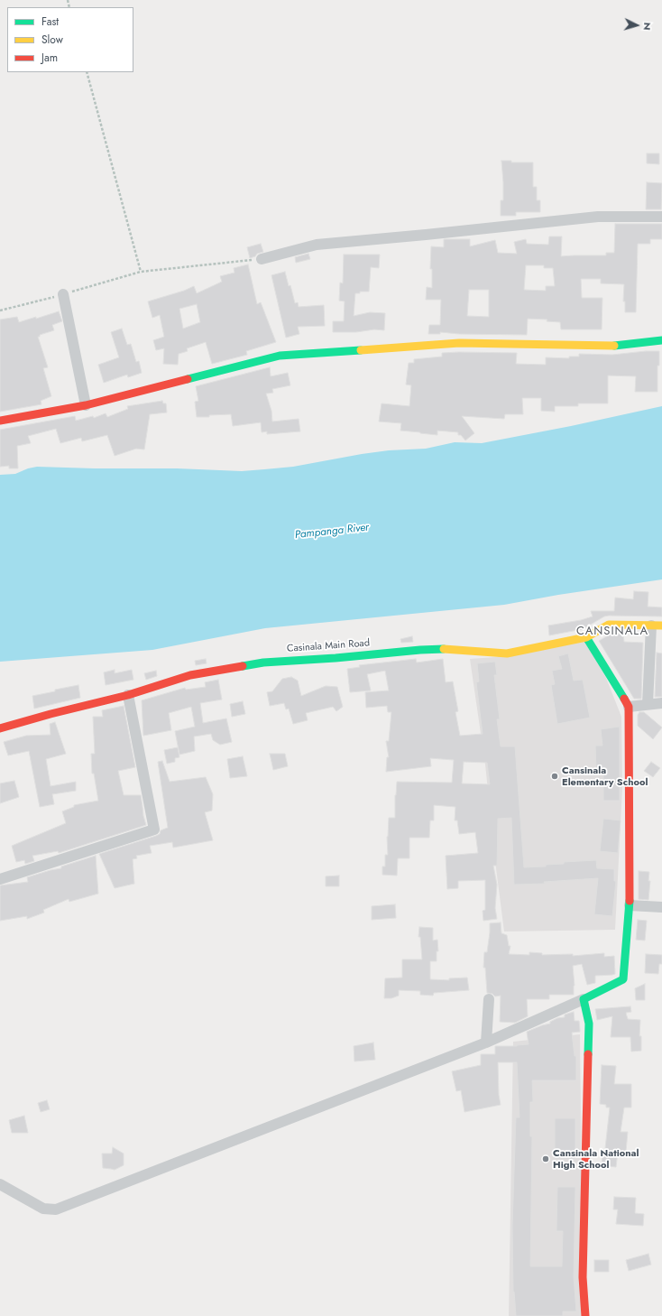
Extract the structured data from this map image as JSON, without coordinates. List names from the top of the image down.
{
  "streets": {
    "street": ["Casinala Main Road"]
  },
  "districts": ["CANSINALA"],
  "water": ["Pampanga River"],
  "places": ["Cansinala Elementary School", "Cansinala National High School"],
  "legend": ["Fast", "Slow", "Jam"],
  "north": "right"
}
